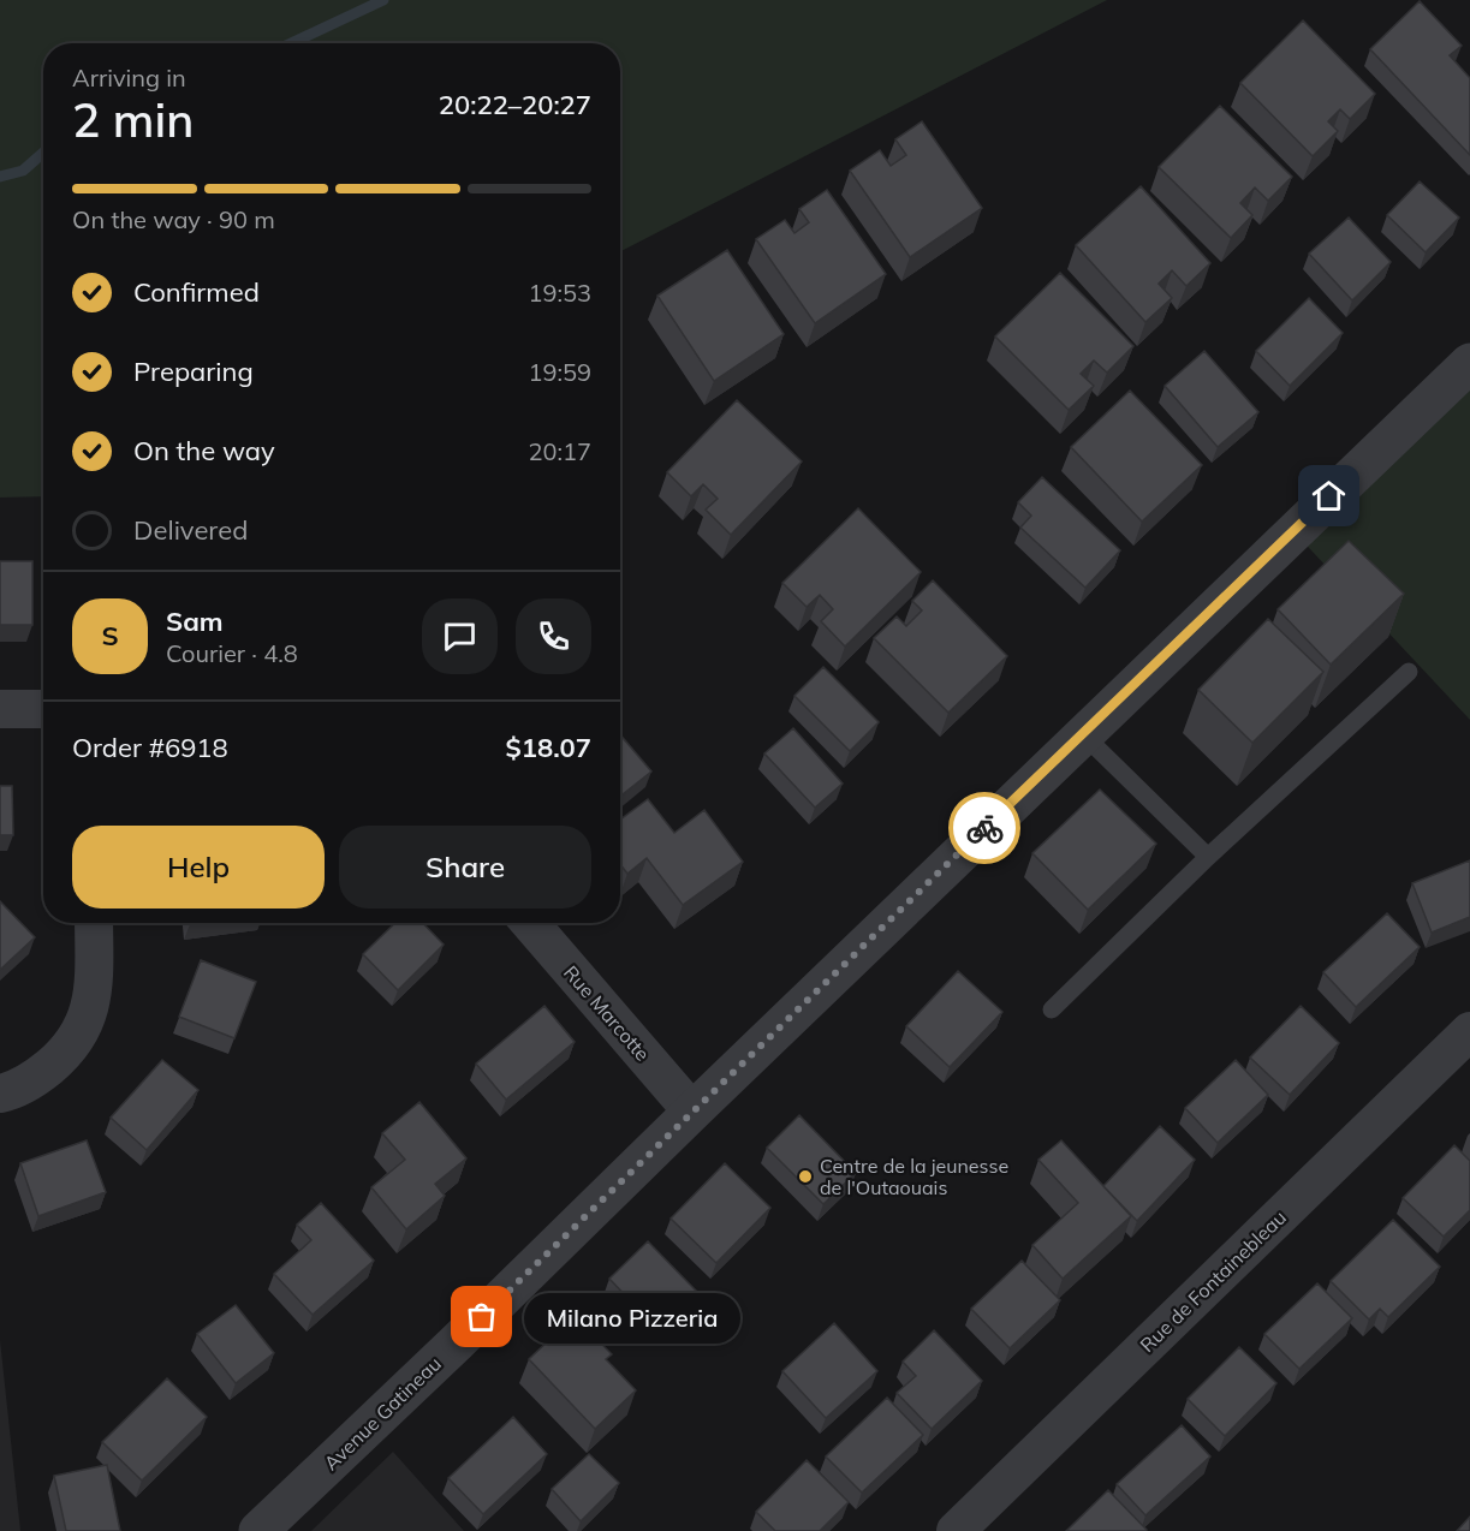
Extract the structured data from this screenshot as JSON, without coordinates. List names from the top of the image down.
{
  "streets": {
    "street": ["Rue Marcotte", "Rue de Fontainebleau", "Avenue Gatineau"]
  },
  "crossings": [
    ["Rue Marcotte", "Avenue Gatineau"]
  ],
  "places": ["Centre de la jeunesse de l'Outaouais", "Milano Pizzeria"],
  "page": {
    "heading": ["2 min", "Arriving in", "20:22–20:27"],
    "panel": [
      "Sam",
      "Courier · 4.8",
      "Order #6918",
      "$18.07"
    ],
    "bar": "On the way · 90 m",
    "list": [
      ["Confirmed", "19:53"],
      ["Preparing", "19:59"],
      ["On the way", "20:17"],
      "Delivered"
    ],
    "round": "S",
    "buttons": ["Help", "Share"],
    "bubble": "Milano Pizzeria"
  }
}
